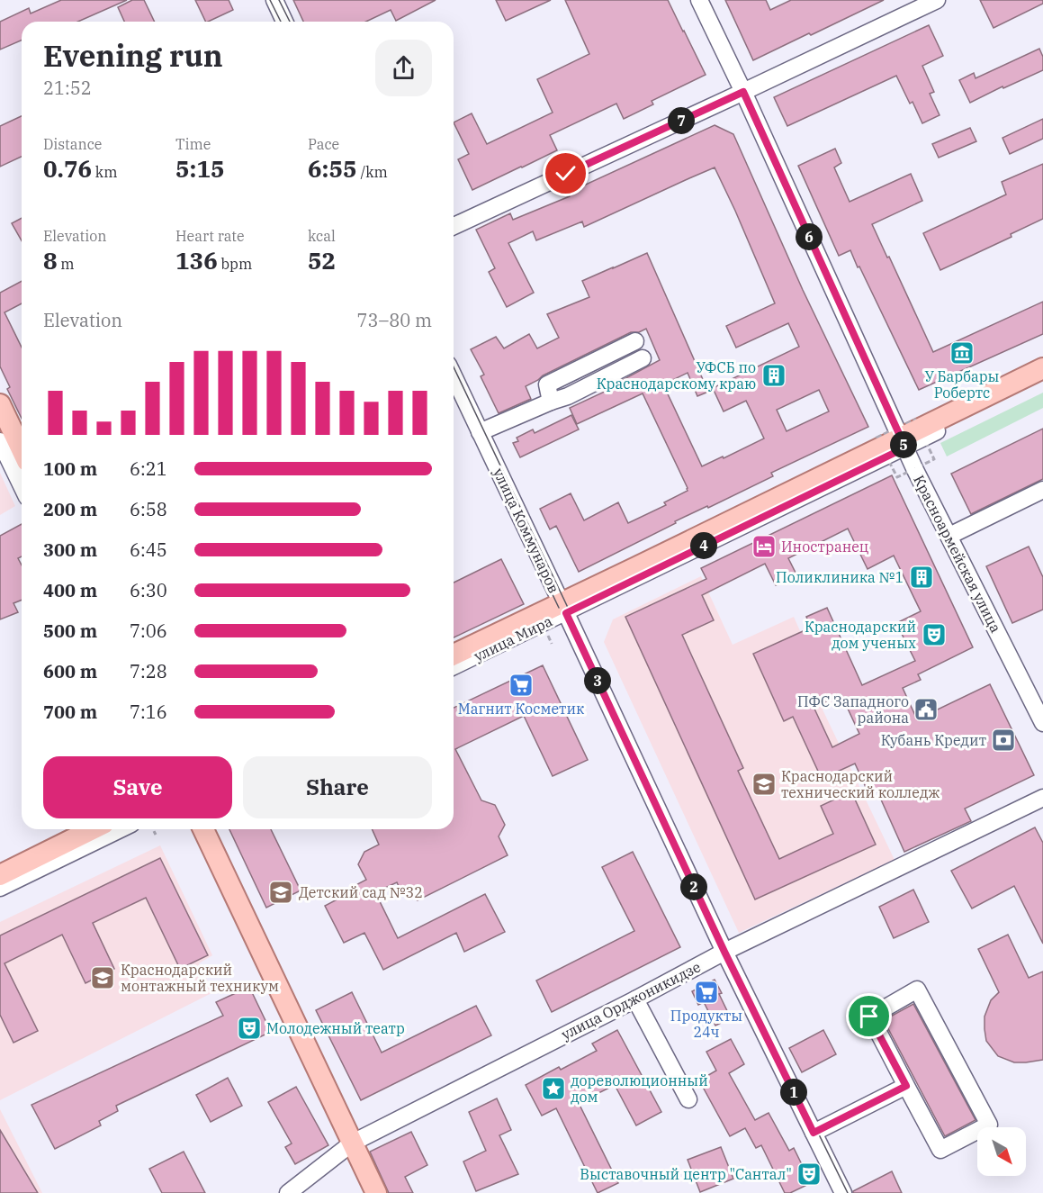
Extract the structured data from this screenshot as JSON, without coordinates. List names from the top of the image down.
{
  "streets": {
    "main road": ["улица Мира"],
    "street": ["улица Коммунаров", "Красноармейская улица", "улица Орджоникидзе"]
  },
  "crossings": [
    ["улица Коммунаров", "улица Мира"],
    ["улица Коммунаров", "улица Орджоникидзе"],
    ["Красноармейская улица", "улица Мира"]
  ],
  "places": {
    "museum": ["У Барбары Робертс"],
    "building": ["УФСБ по Краснодарскому краю", "Поликлиника №1"],
    "hotel": ["Иностранец"],
    "theatre": ["Краснодарский дом ученых", "Молодежный театр", "Выставочный центр \"Сантал\""],
    "supermarket": ["Магнит Косметик", "Продукты 24ч"],
    "public building": ["ПФС Западного района"],
    "bank": ["Кубань Кредит"],
    "school or university": ["Краснодарский технический колледж", "Детский сад №32", "Краснодарский монтажный техникум"],
    "place": ["дореволюционный дом"]
  },
  "north": "bottom right",
  "page": {
    "heading": ["Evening run", "21:52"],
    "pins": [
      "7",
      "6",
      "5",
      "4",
      "3",
      "2",
      "1"
    ],
    "stats": [
      ["Distance", "0.76 km"],
      ["Time", "5:15"],
      ["Pace", "6:55 /km"],
      ["Elevation", "8 m"],
      ["Heart rate", "136 bpm"],
      ["kcal", "52"]
    ],
    "chart": ["Elevation", "73–80 m"],
    "list": [
      {
        "name": "100 m",
        "note": "6:21"
      },
      {
        "name": "200 m",
        "note": "6:58"
      },
      {
        "name": "300 m",
        "note": "6:45"
      },
      {
        "name": "400 m",
        "note": "6:30"
      },
      {
        "name": "500 m",
        "note": "7:06"
      },
      {
        "name": "600 m",
        "note": "7:28"
      },
      {
        "name": "700 m",
        "note": "7:16"
      }
    ],
    "buttons": ["Save", "Share"]
  }
}
